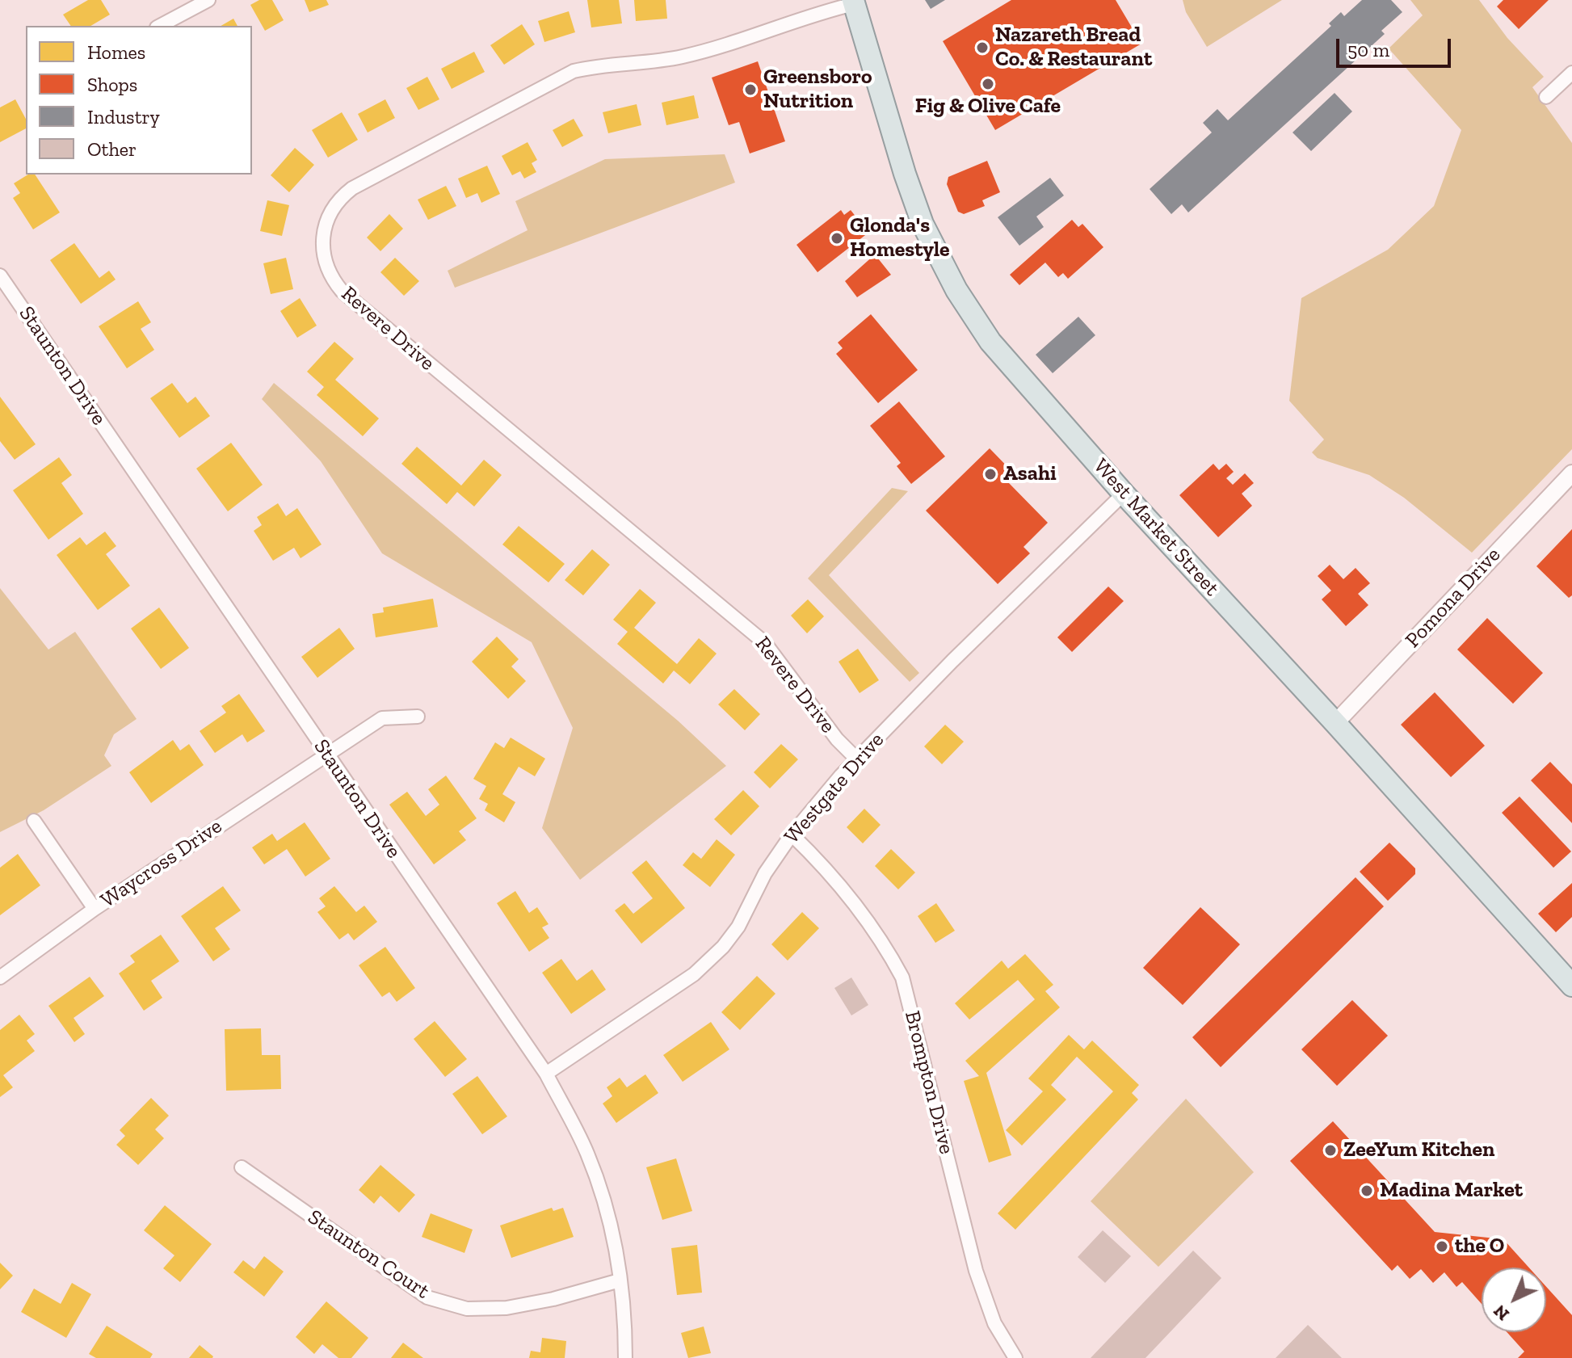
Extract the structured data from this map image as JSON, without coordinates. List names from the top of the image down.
{
  "streets": {
    "main road": ["West Market Street"],
    "street": [
      "Revere Drive",
      "Staunton Drive",
      "Pomona Drive",
      "Westgate Drive",
      "Waycross Drive",
      "Brompton Drive",
      "Staunton Court"
    ]
  },
  "crossings": [
    ["Revere Drive", "West Market Street"],
    ["Revere Drive", "Westgate Drive"],
    ["Staunton Drive", "Westgate Drive"],
    ["Staunton Drive", "Waycross Drive"],
    ["Staunton Drive", "Staunton Court"],
    ["West Market Street", "Pomona Drive"],
    ["West Market Street", "Westgate Drive"],
    ["Westgate Drive", "Brompton Drive"]
  ],
  "places": [
    "Nazareth Bread Co. & Restaurant",
    "Fig & Olive Cafe",
    "Greensboro Nutrition",
    "Glonda's Homestyle",
    "Asahi",
    "ZeeYum Kitchen",
    "Madina Market",
    "the O"
  ],
  "legend": [
    "Homes",
    "Shops",
    "Industry",
    "Other"
  ],
  "scale_bar": "50 m",
  "north": "bottom left"
}
